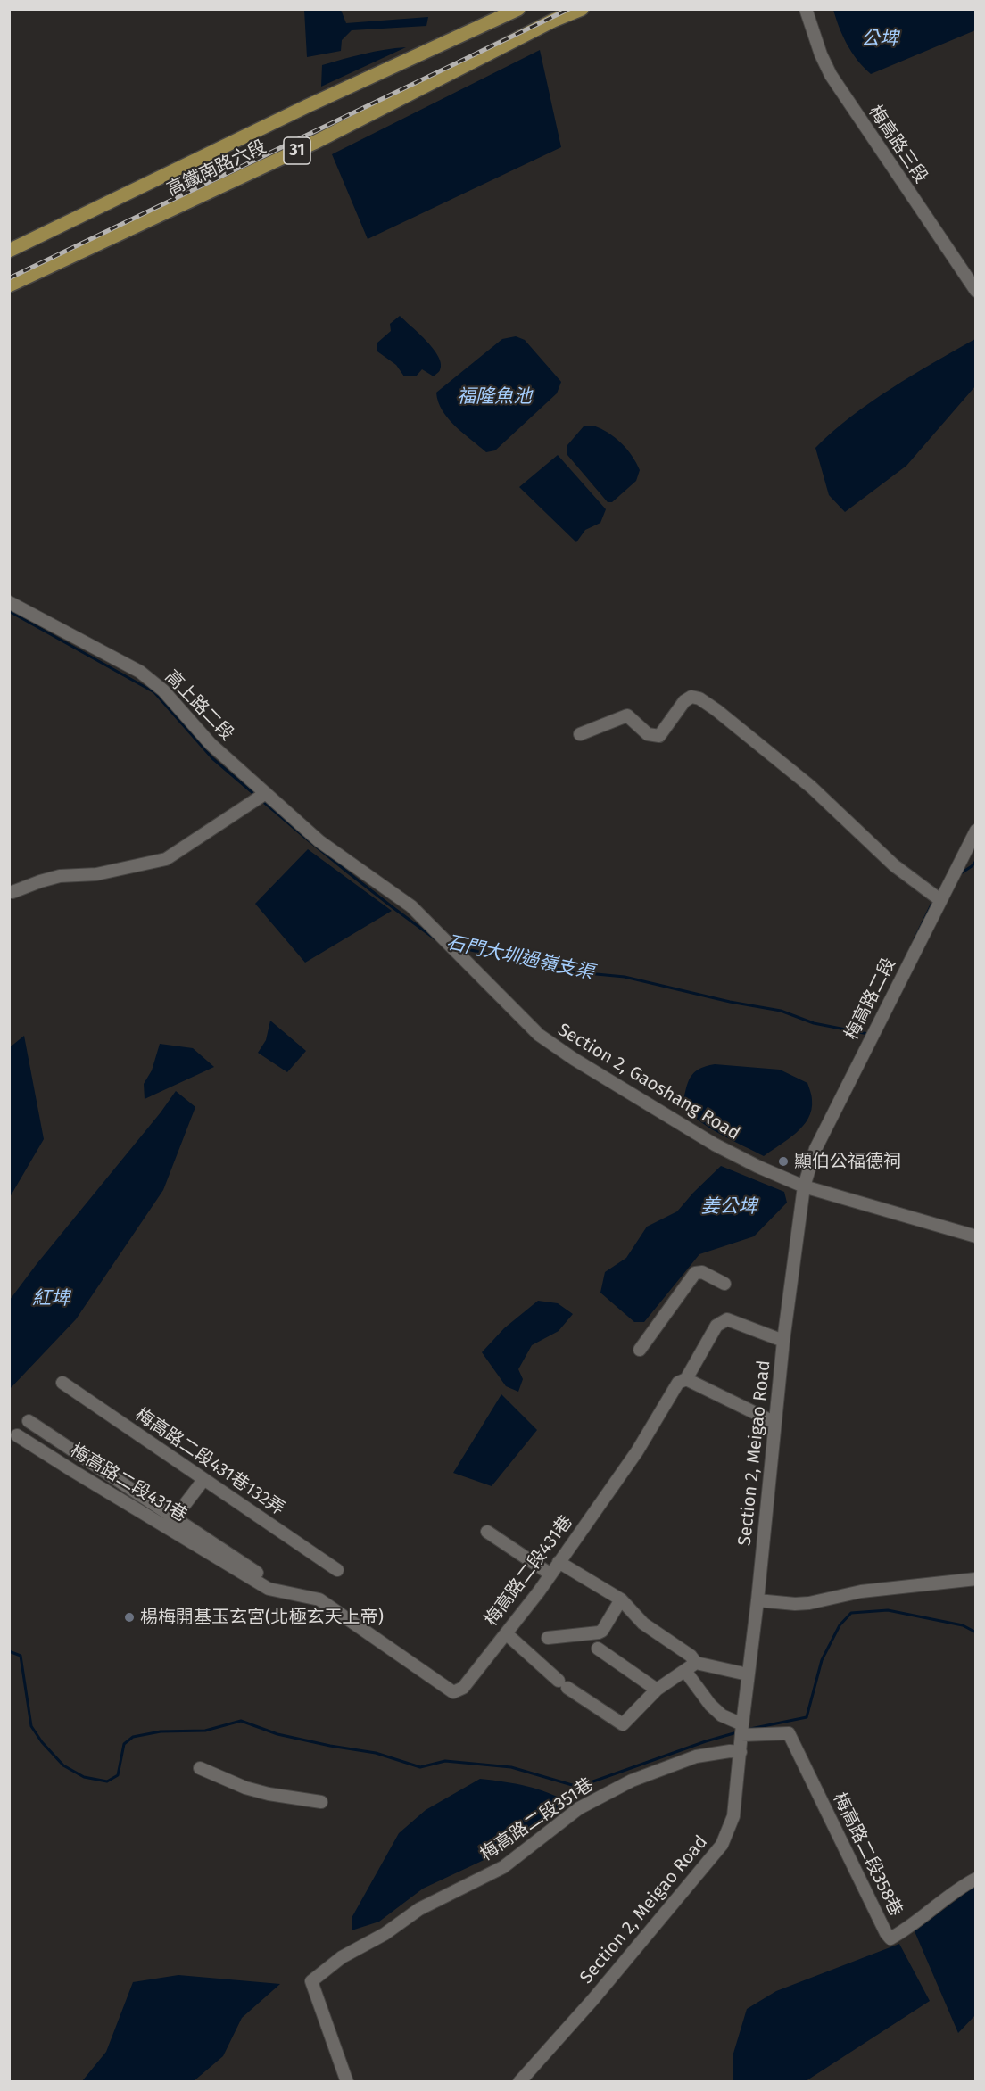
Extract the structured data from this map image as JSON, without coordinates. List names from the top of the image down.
{
  "streets": {
    "main road": ["31", "高鐵南路六段"],
    "street": [
      "梅高路三段",
      "高上路二段",
      "梅高路二段",
      "Section 2, Gaoshang Road",
      "Section 2, Meigao Road",
      "梅高路二段431巷132弄",
      "梅高路二段431巷",
      "梅高路二段351巷",
      "梅高路二段358巷"
    ]
  },
  "crossings": [
    ["高上路二段", "Section 2, Gaoshang Road"],
    ["梅高路二段", "Section 2, Gaoshang Road"],
    ["梅高路二段", "Section 2, Meigao Road"],
    ["Section 2, Gaoshang Road", "Section 2, Meigao Road"],
    ["Section 2, Meigao Road", "梅高路二段431巷"],
    ["Section 2, Meigao Road", "梅高路二段351巷"],
    ["Section 2, Meigao Road", "梅高路二段358巷"]
  ],
  "water": [
    "公埤",
    "福隆魚池",
    "石門大圳過嶺支渠",
    "姜公埤",
    "紅埤"
  ],
  "places": ["顯伯公福德祠", "楊梅開基玉玄宮(北極玄天上帝)"]
}
